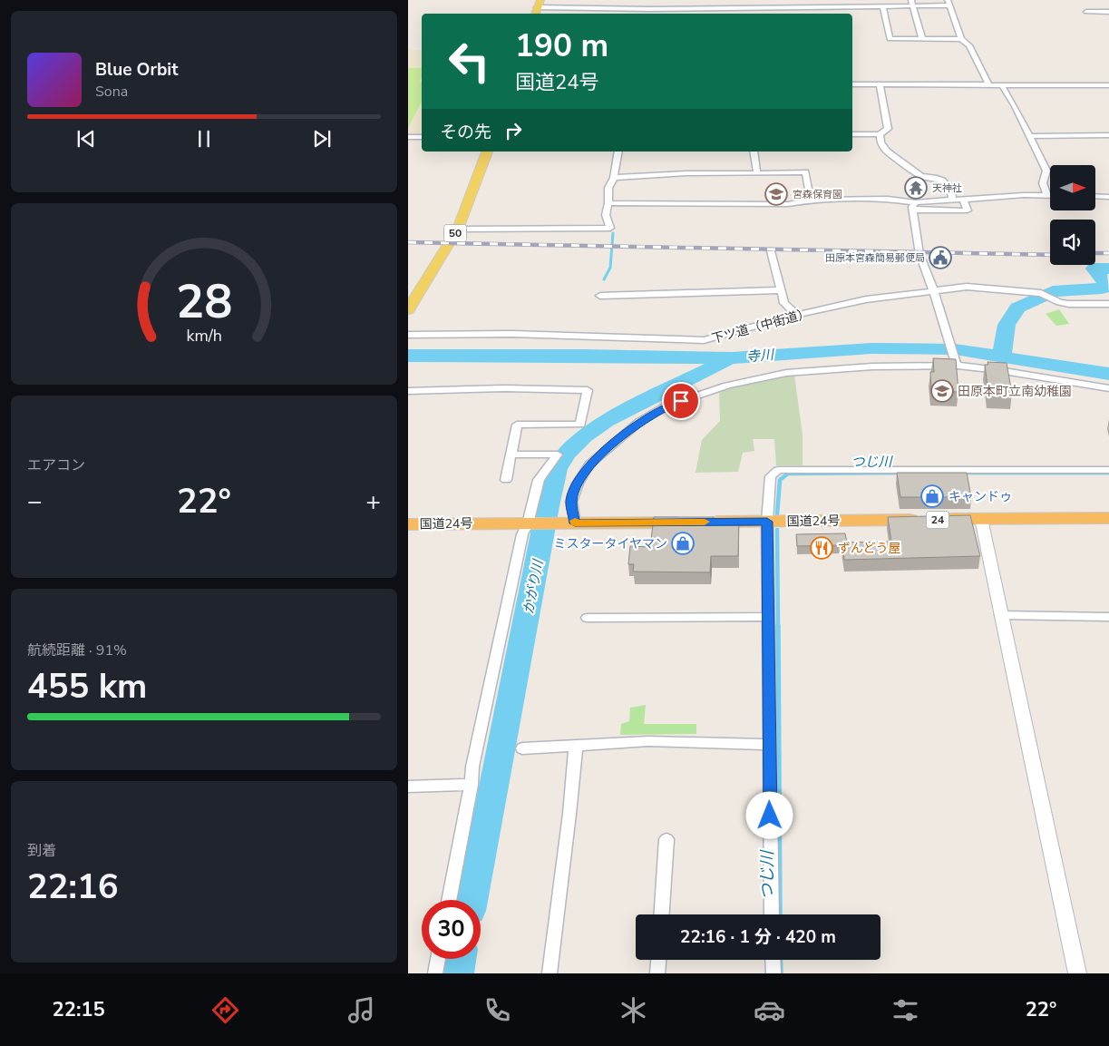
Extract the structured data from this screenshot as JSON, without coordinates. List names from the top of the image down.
{
  "streets": {
    "highway": ["24", "国道24号"],
    "main road": ["50"],
    "street": ["下ツ道（中街道）"]
  },
  "water": ["寺川", "つじ川", "かがり川"],
  "places": {
    "temple": ["天神社"],
    "school or university": ["宮森保育園", "田原本町立南幼稚園"],
    "public building": ["田原本宮森簡易郵便局"],
    "shop": ["キャンドゥ", "ミスタータイヤマン"],
    "restaurant": ["ずんどう屋"]
  },
  "north": "right",
  "page": {
    "turn": ["190 m", "国道24号"],
    "song": ["Blue Orbit", "Sona"],
    "then": "その先",
    "tile": [
      "エアコン",
      ["航続距離 · 91%", "455 km"],
      ["到着", "22:16"]
    ],
    "heat": ["−", "22°", "+"],
    "limit": "30",
    "trip": "22:16 · 1 分 · 420 m",
    "tabs": ["22:15", "22°"],
    "gauge": ["28", "km/h"]
  }
}
